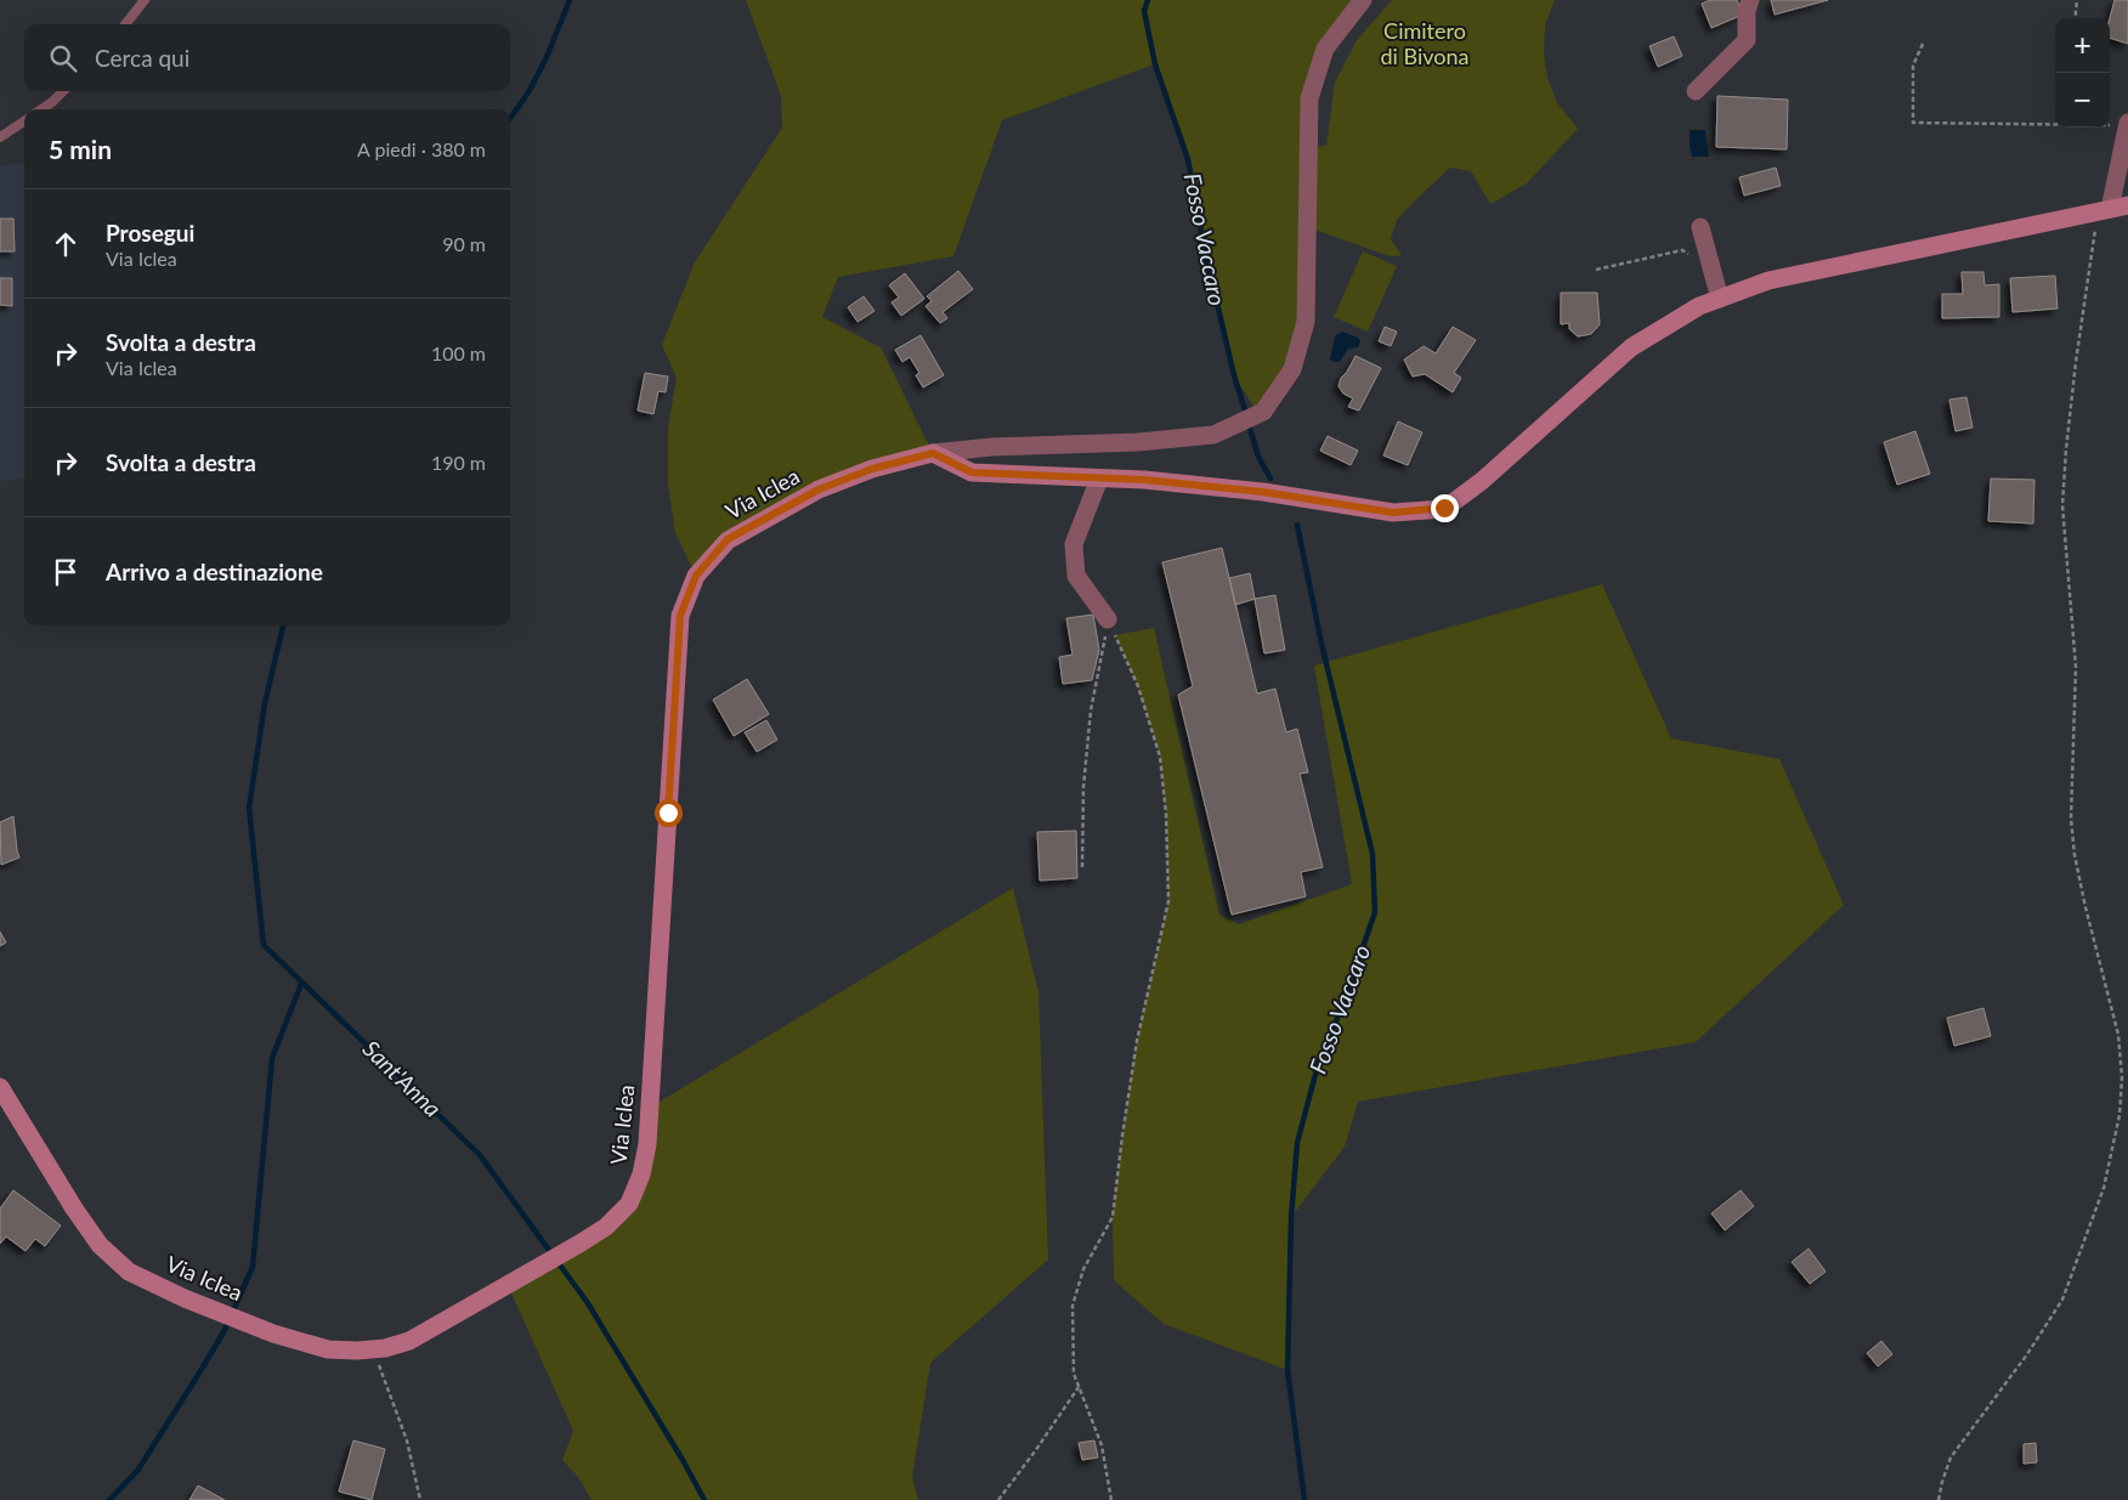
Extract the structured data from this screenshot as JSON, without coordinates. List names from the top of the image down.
{
  "streets": {
    "street": ["Via Iclea"]
  },
  "water": ["Fosso Vaccaro", "Sant'Anna"],
  "parks": ["Cimitero di Bivona"],
  "page": {
    "map_buttons": ["+", "−"],
    "search": "Cerca qui",
    "heading": ["5 min", "A piedi · 380 m"],
    "list": [
      ["Prosegui", "Via Iclea", "90 m"],
      ["Svolta a destra", "Via Iclea", "100 m"],
      ["Svolta a destra", "190 m"],
      "Arrivo a destinazione"
    ]
  }
}
